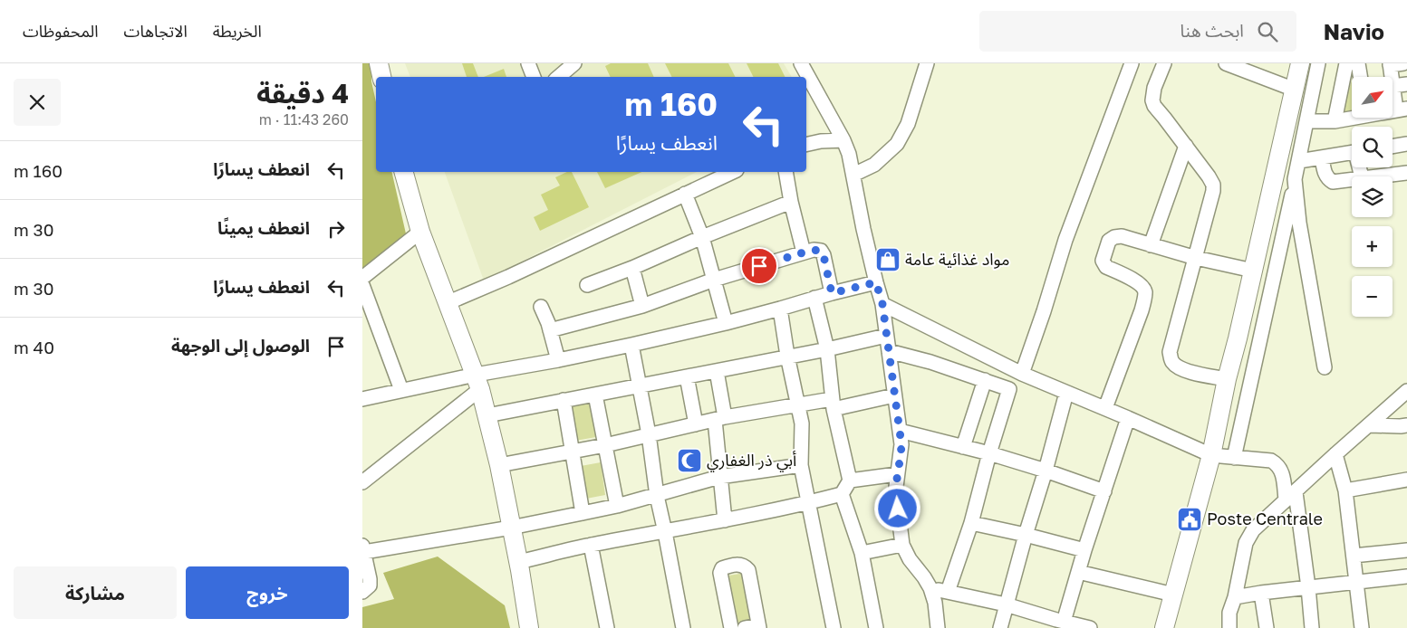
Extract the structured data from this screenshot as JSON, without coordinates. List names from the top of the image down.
{
  "places": {
    "shop": ["مواد غذائية عامة"],
    "mosque": ["أبي ذر الغفاري"],
    "public building": ["Poste Centrale"]
  },
  "north": "top right",
  "page": {
    "header": "Navio",
    "search": "ابحث هنا",
    "nav": ["الخريطة", "الاتجاهات", "المحفوظات"],
    "heading": ["4 دقيقة", "260 m · 11:43"],
    "map_buttons": ["+", "−"],
    "turn": ["160 m", "انعطف يسارًا"],
    "list": [
      {
        "name": "انعطف يسارًا",
        "value": "160 m"
      },
      {
        "name": "انعطف يمينًا",
        "value": "30 m"
      },
      {
        "name": "انعطف يسارًا",
        "value": "30 m"
      },
      {
        "name": "الوصول إلى الوجهة",
        "value": "40 m"
      }
    ],
    "buttons": ["خروج", "مشاركة"]
  }
}
